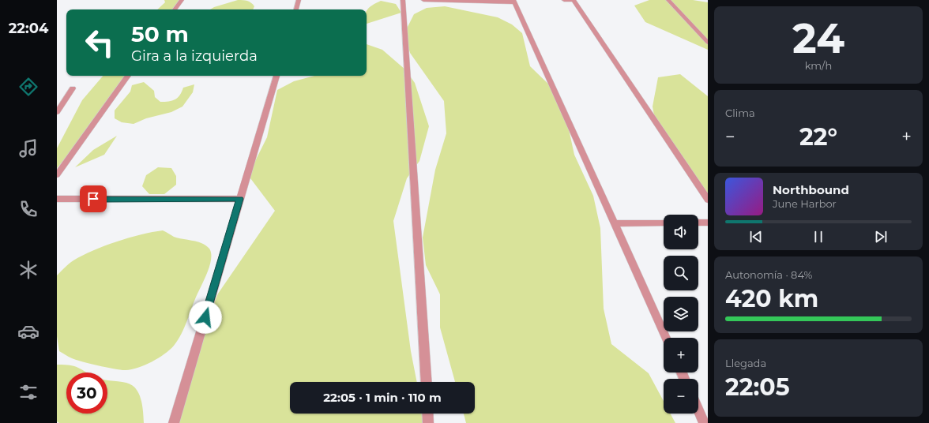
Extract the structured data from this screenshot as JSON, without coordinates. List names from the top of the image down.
{
  "page": {
    "tabs": "22:04",
    "tile": [
      ["24", "km/h"],
      "Clima",
      ["Autonomía · 84%", "420 km"],
      ["Llegada", "22:05"]
    ],
    "turn": ["50 m", "Gira a la izquierda"],
    "heat": ["−", "22°", "+"],
    "song": ["Northbound", "June Harbor"],
    "map_buttons": ["+", "−"],
    "limit": "30",
    "trip": "22:05 · 1 min · 110 m"
  }
}
